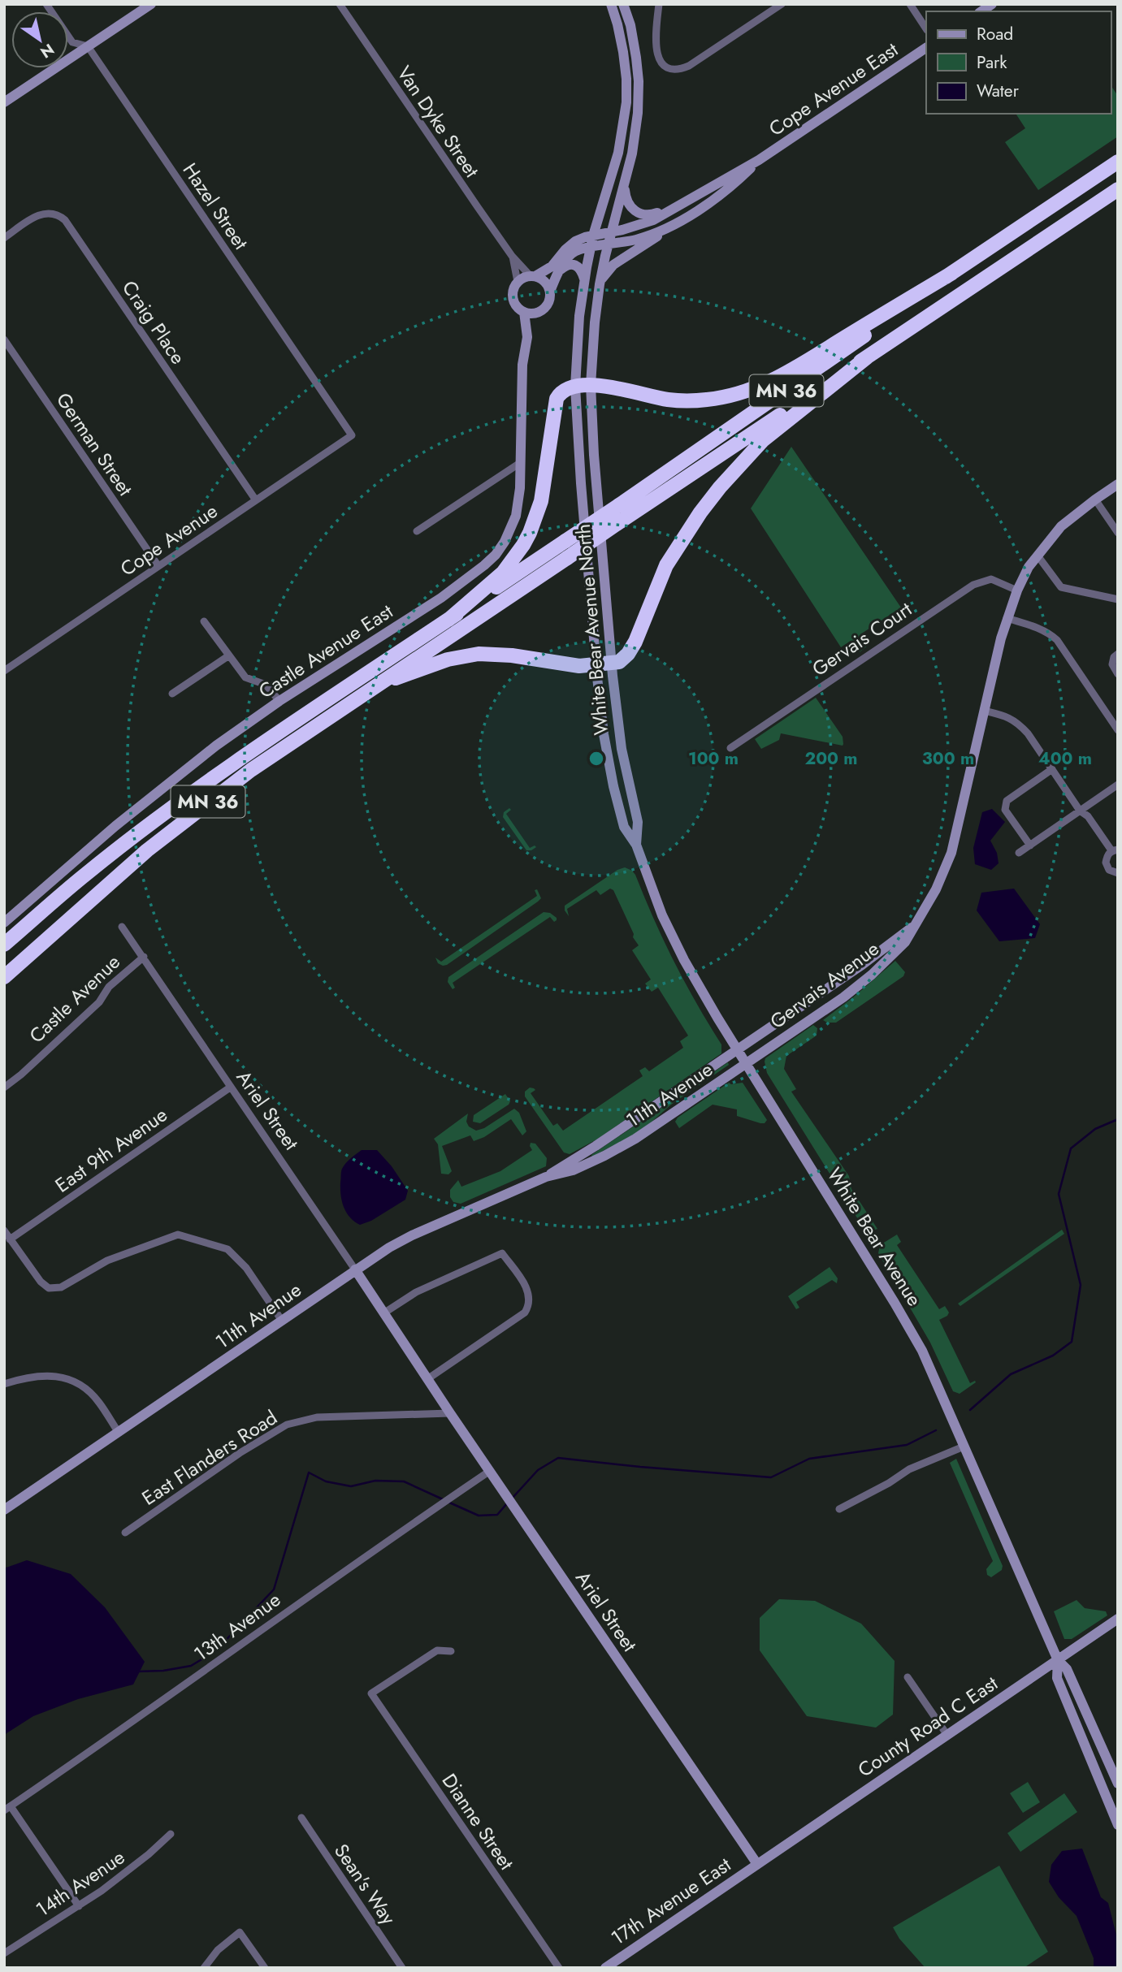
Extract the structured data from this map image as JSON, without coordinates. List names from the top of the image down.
{
  "streets": {
    "highway": ["MN 36"],
    "street": [
      "Cope Avenue East",
      "Van Dyke Street",
      "Hazel Street",
      "Craig Place",
      "German Street",
      "Cope Avenue",
      "White Bear Avenue North",
      "Gervais Court",
      "Castle Avenue East",
      "Gervais Avenue",
      "Castle Avenue",
      "11th Avenue",
      "Ariel Street",
      "East 9th Avenue",
      "White Bear Avenue",
      "East Flanders Road",
      "13th Avenue",
      "County Road C East",
      "Dianne Street",
      "14th Avenue",
      "Sean's Way",
      "17th Avenue East"
    ]
  },
  "crossings": [
    ["Cope Avenue East", "White Bear Avenue North"],
    ["Hazel Street", "Cope Avenue"],
    ["Craig Place", "Cope Avenue"],
    ["German Street", "Cope Avenue"],
    ["White Bear Avenue North", "White Bear Avenue"],
    ["Gervais Court", "Gervais Avenue"],
    ["Gervais Avenue", "11th Avenue"],
    ["Gervais Avenue", "White Bear Avenue"],
    ["Castle Avenue", "Ariel Street"],
    ["11th Avenue", "Ariel Street"],
    ["11th Avenue", "White Bear Avenue"],
    ["Ariel Street", "East 9th Avenue"],
    ["Ariel Street", "East Flanders Road"],
    ["Ariel Street", "13th Avenue"],
    ["Ariel Street", "County Road C East"],
    ["Ariel Street", "17th Avenue East"],
    ["White Bear Avenue", "County Road C East"],
    ["County Road C East", "17th Avenue East"]
  ],
  "legend": ["Road", "Park", "Water"],
  "north": "bottom right",
  "rings": [
    "100 m",
    "200 m",
    "300 m",
    "400 m"
  ]
}
